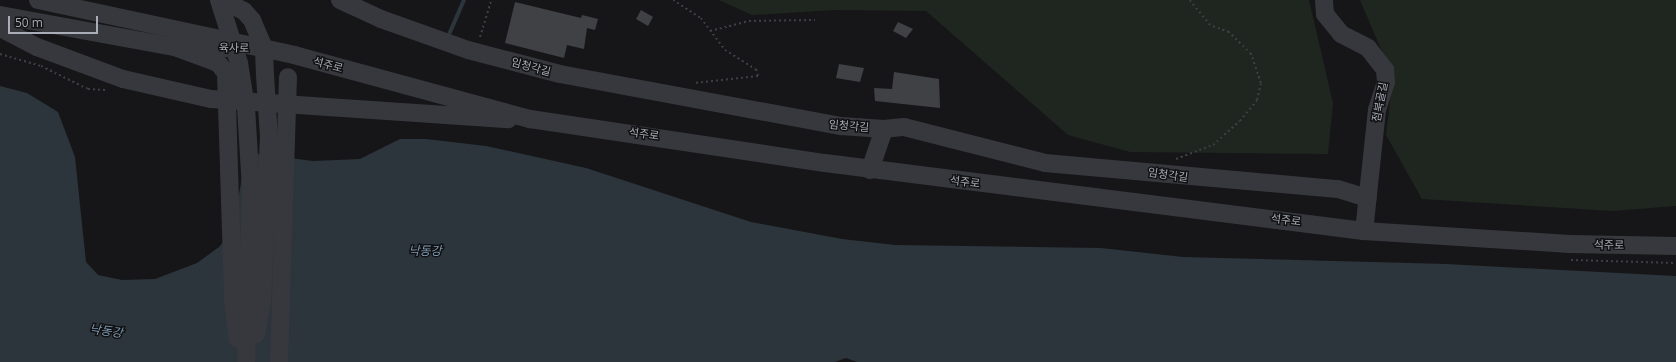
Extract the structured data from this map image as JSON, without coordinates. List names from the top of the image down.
{
  "streets": {
    "street": [
      "육사로",
      "석주로",
      "임청각길",
      "점북골길"
    ]
  },
  "crossings": [
    ["육사로", "석주로"],
    ["석주로", "점북골길"],
    ["임청각길", "점북골길"]
  ],
  "water": ["낙동강"],
  "scale_bar": "50 m"
}
